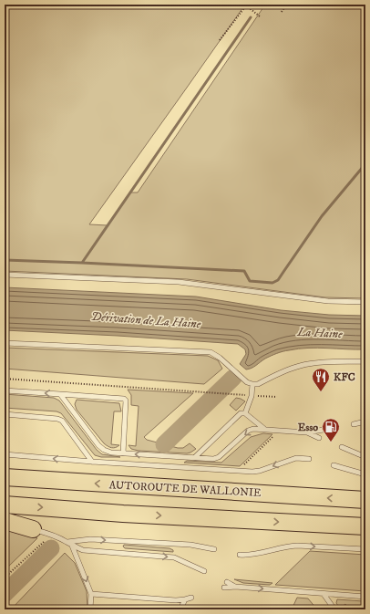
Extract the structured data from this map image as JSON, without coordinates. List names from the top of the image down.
{
  "streets": {
    "highway": ["AUTOROUTE DE WALLONIE"]
  },
  "water": ["Dérivation de La Haine", "La Haine"],
  "places": {
    "restaurant": ["KFC"],
    "fuel station": ["Esso"]
  }
}
